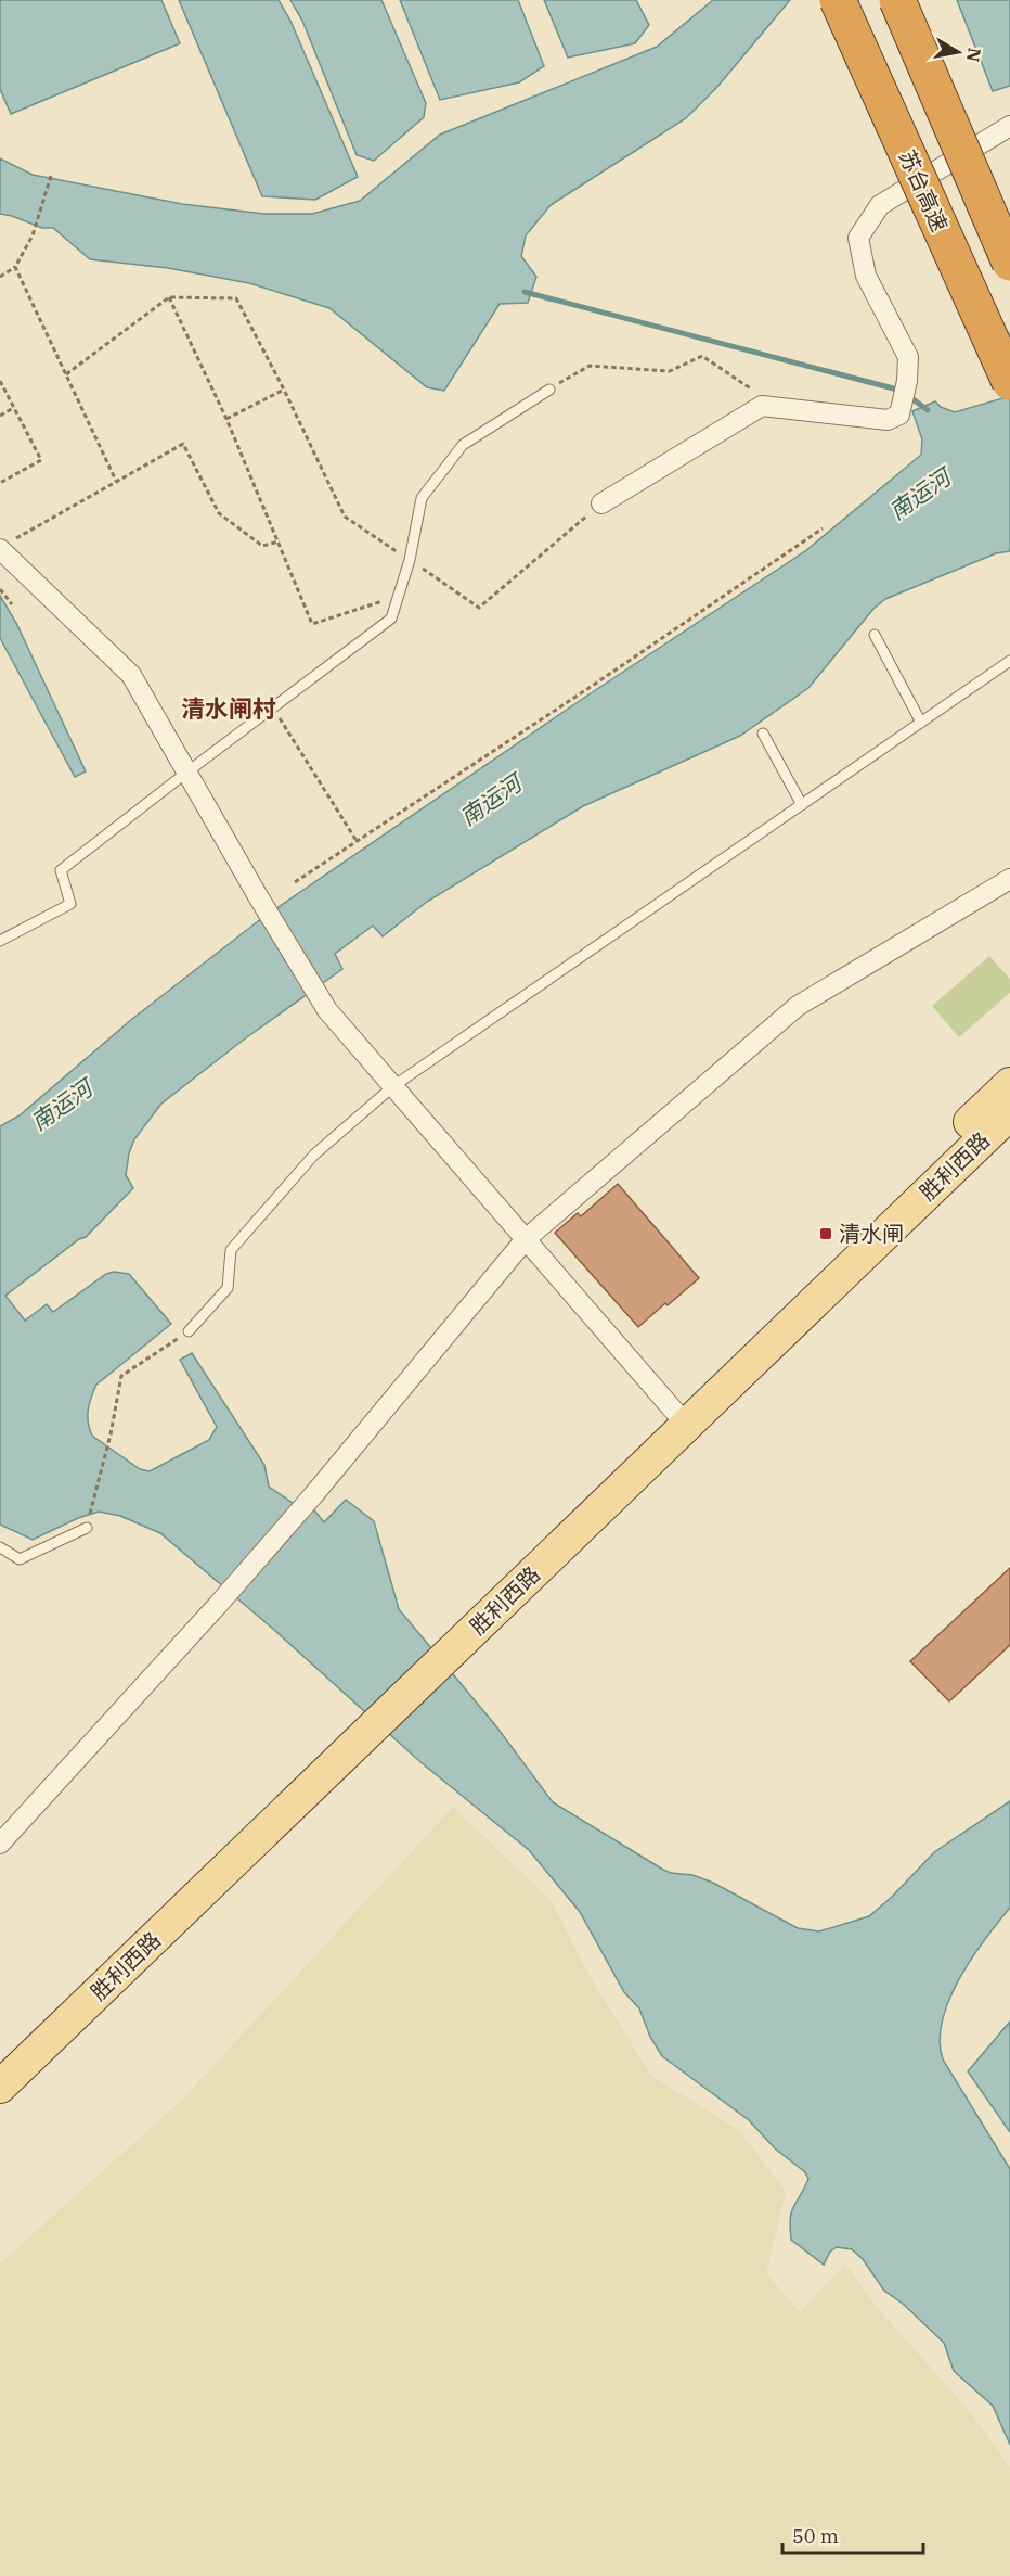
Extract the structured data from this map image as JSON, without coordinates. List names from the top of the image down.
{
  "streets": {
    "highway": ["苏台高速"],
    "main road": ["胜利西路"]
  },
  "districts": ["清水闸村"],
  "water": ["南运河"],
  "places": {
    "transit": ["清水闸"]
  },
  "scale_bar": "50 m",
  "north": "right"
}
